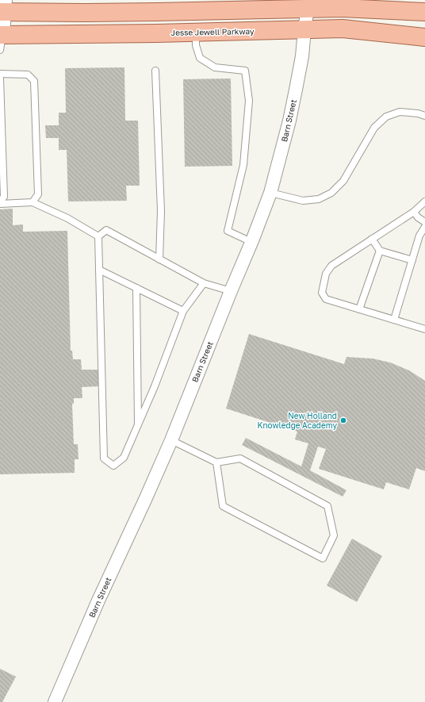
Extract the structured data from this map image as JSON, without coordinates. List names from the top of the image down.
{
  "streets": {
    "main road": ["Jesse Jewell Parkway"],
    "street": ["Barn Street"]
  },
  "crossings": [
    ["Jesse Jewell Parkway", "Barn Street"]
  ],
  "places": ["New Holland Knowledge Academy"]
}
